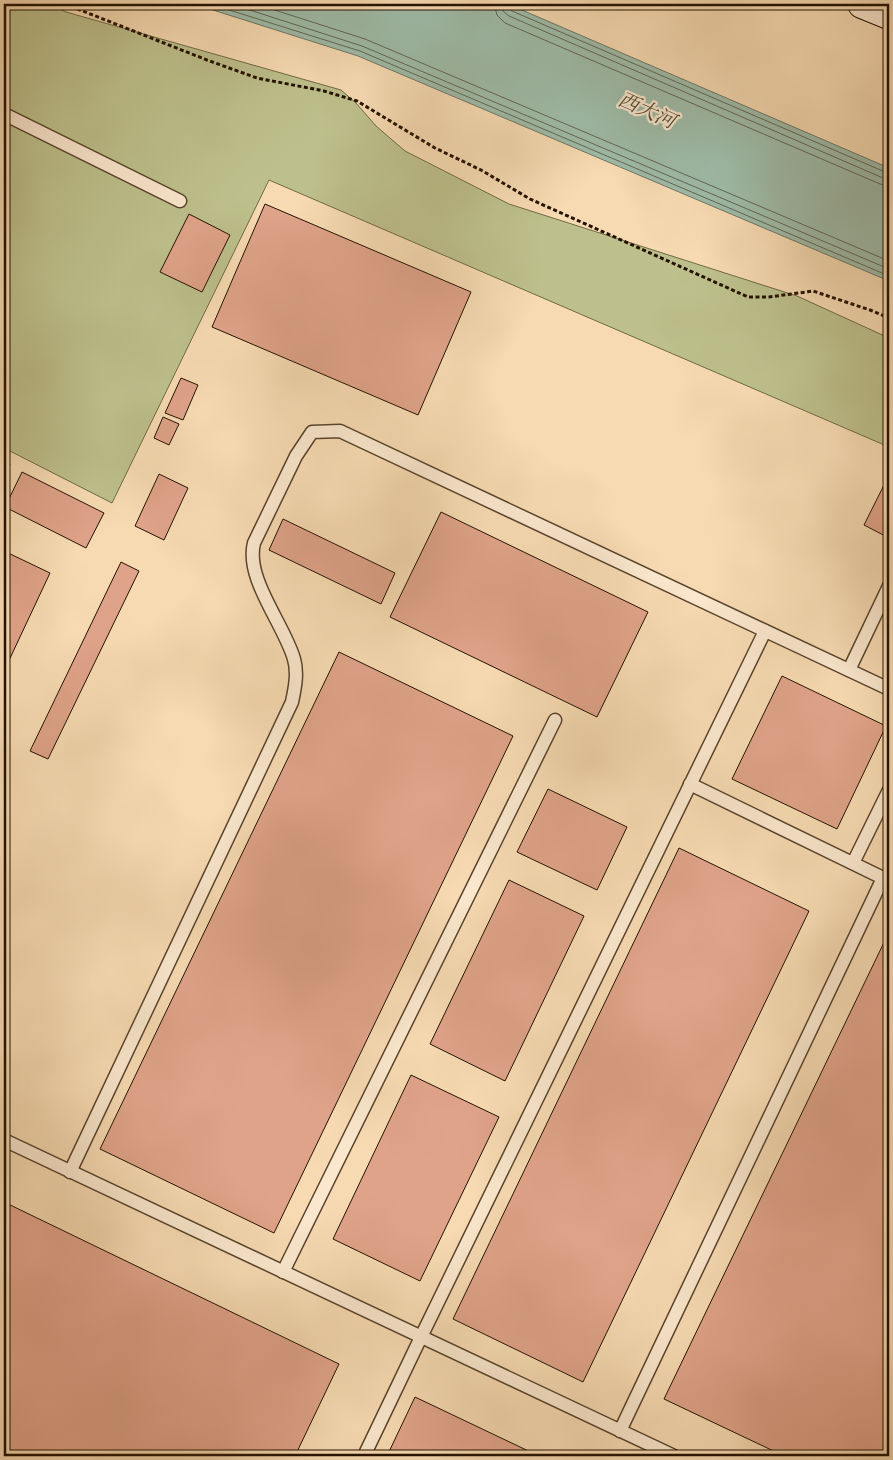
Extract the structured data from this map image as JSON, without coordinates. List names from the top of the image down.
{
  "water": ["西大河"]
}
